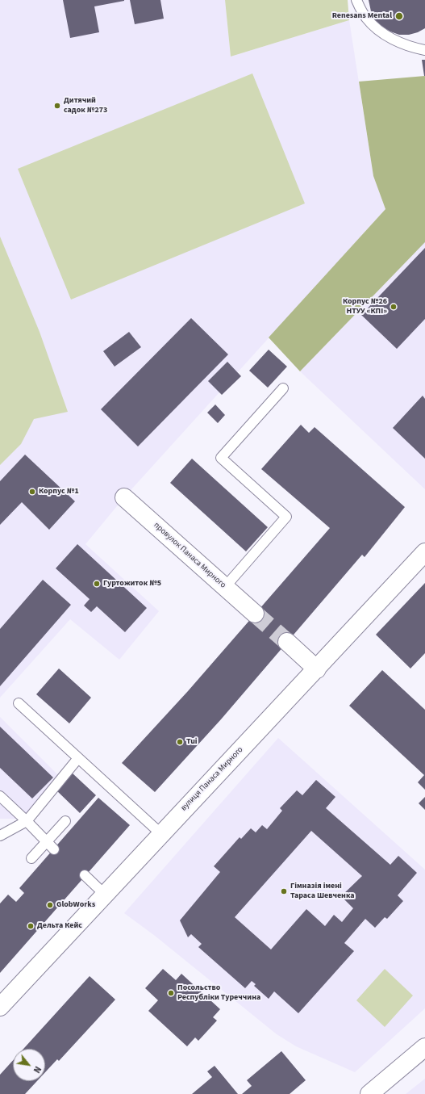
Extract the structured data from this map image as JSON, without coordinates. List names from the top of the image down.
{
  "streets": {
    "street": ["провулок Панаса Мирного", "вулиця Панаса Мирного"]
  },
  "places": [
    "Renesans Mental",
    "Дитячий садок №273",
    "Корпус №26 НТУУ «КПІ»",
    "Корпус №1",
    "Гуртожиток №5",
    "Tui",
    "Гімназія імені Тараса Шевченка",
    "GlobWorks",
    "Дельта Кейс",
    "Посольство Республіки Туреччина"
  ],
  "north": "bottom right"
}
